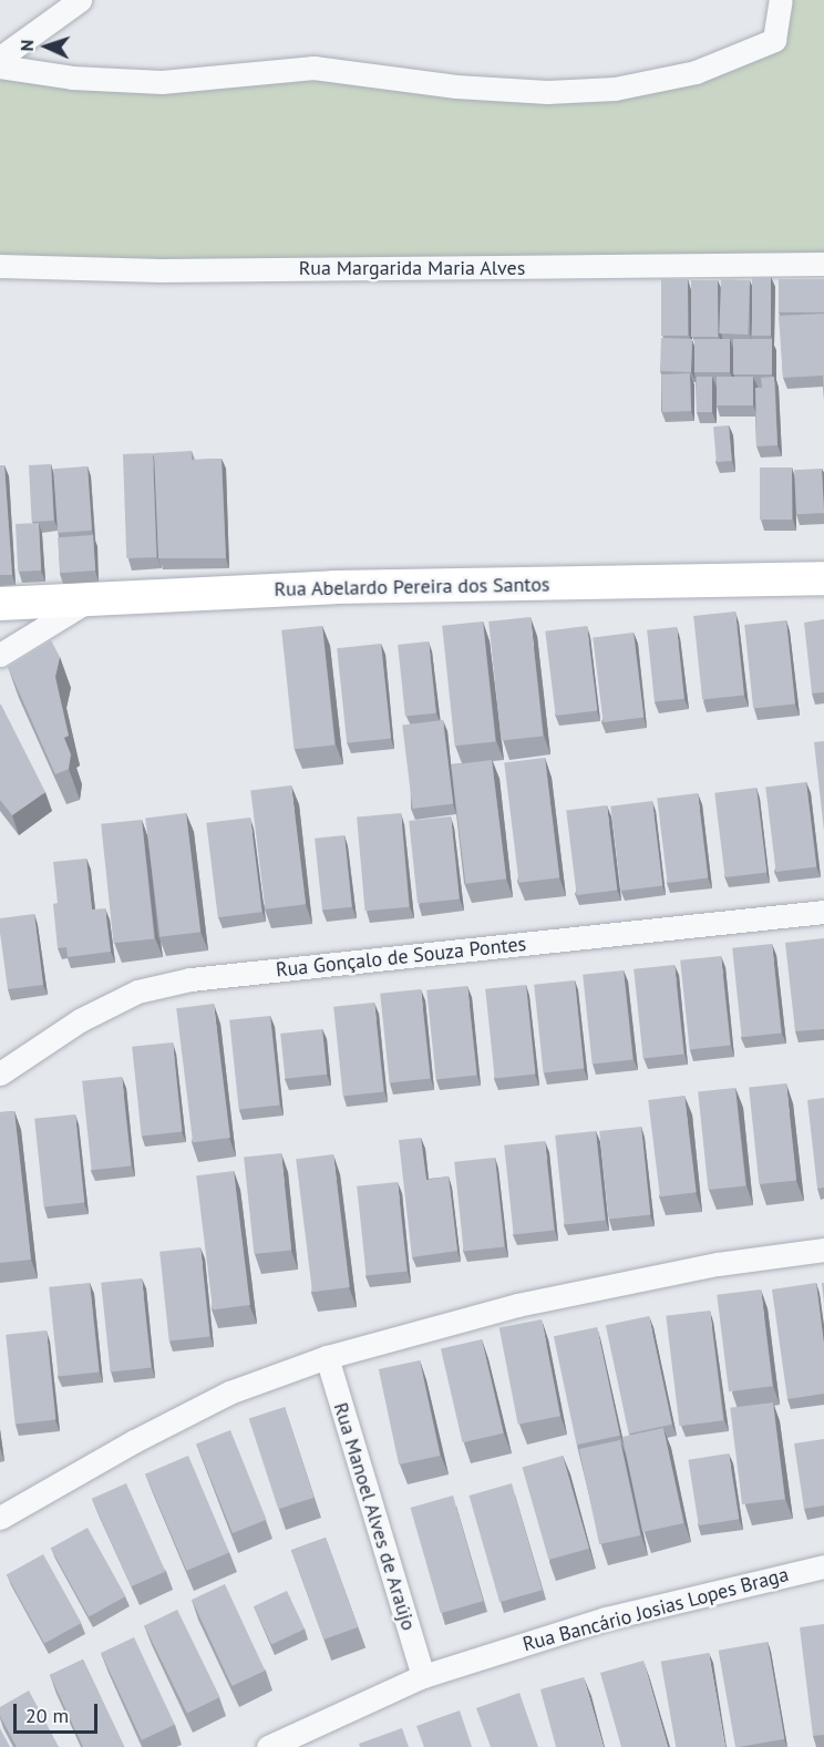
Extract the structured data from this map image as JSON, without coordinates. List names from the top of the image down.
{
  "streets": {
    "main road": ["Rua Abelardo Pereira dos Santos"],
    "street": [
      "Rua Margarida Maria Alves",
      "Rua Gonçalo de Souza Pontes",
      "Rua Manoel Alves de Araújo",
      "Rua Bancário Josias Lopes Braga"
    ]
  },
  "crossings": [
    ["Rua Manoel Alves de Araújo", "Rua Bancário Josias Lopes Braga"]
  ],
  "scale_bar": "20 m",
  "north": "left"
}
